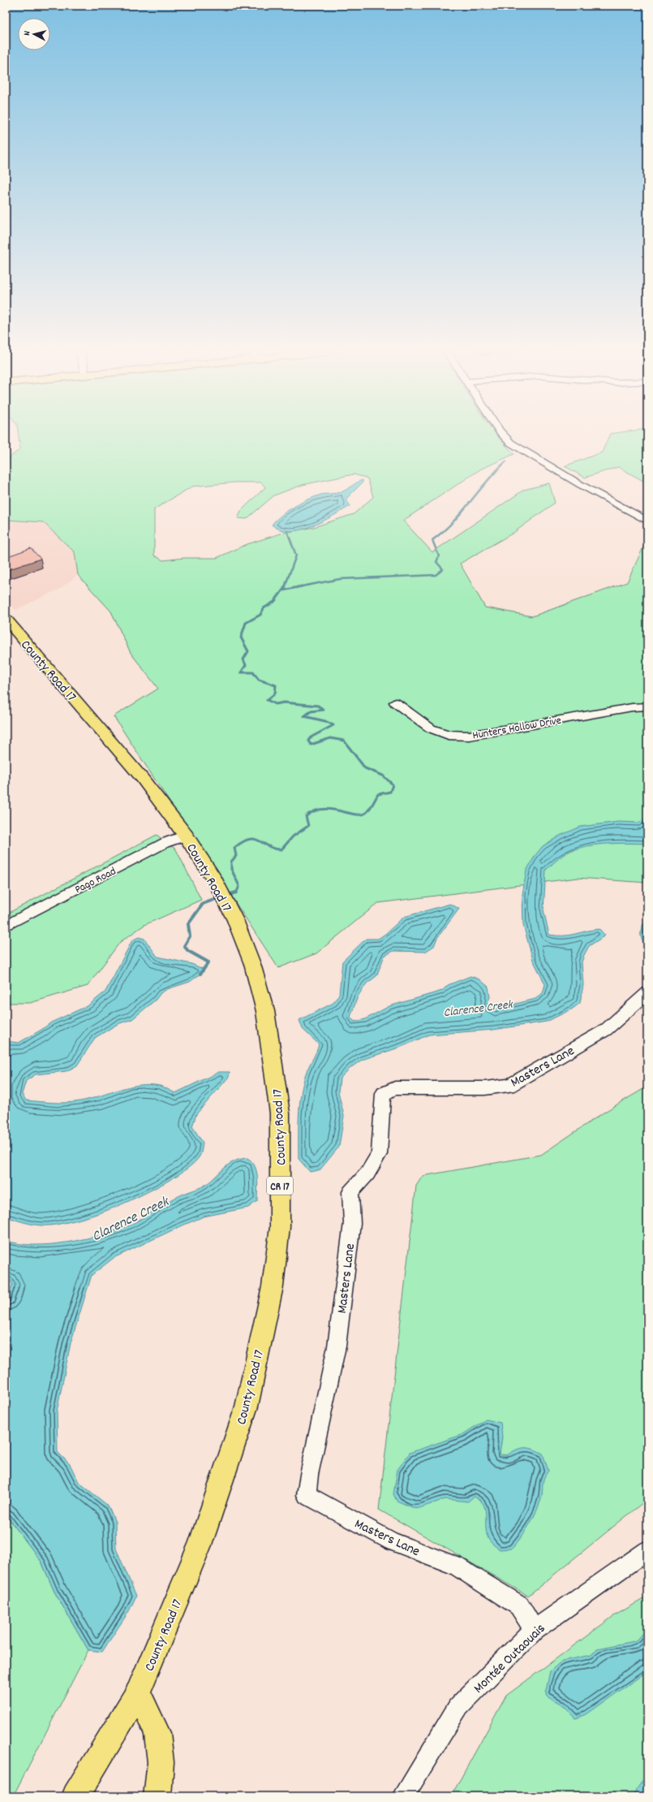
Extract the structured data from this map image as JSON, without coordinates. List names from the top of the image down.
{
  "streets": {
    "main road": ["County Road 17", "CR 17"],
    "street": [
      "Hunters Hollow Drive",
      "Pago Road",
      "Masters Lane",
      "Montée Outaouais"
    ]
  },
  "crossings": [
    ["County Road 17", "Pago Road"],
    ["Masters Lane", "Montée Outaouais"]
  ],
  "water": ["Clarence Creek"],
  "north": "left"
}
